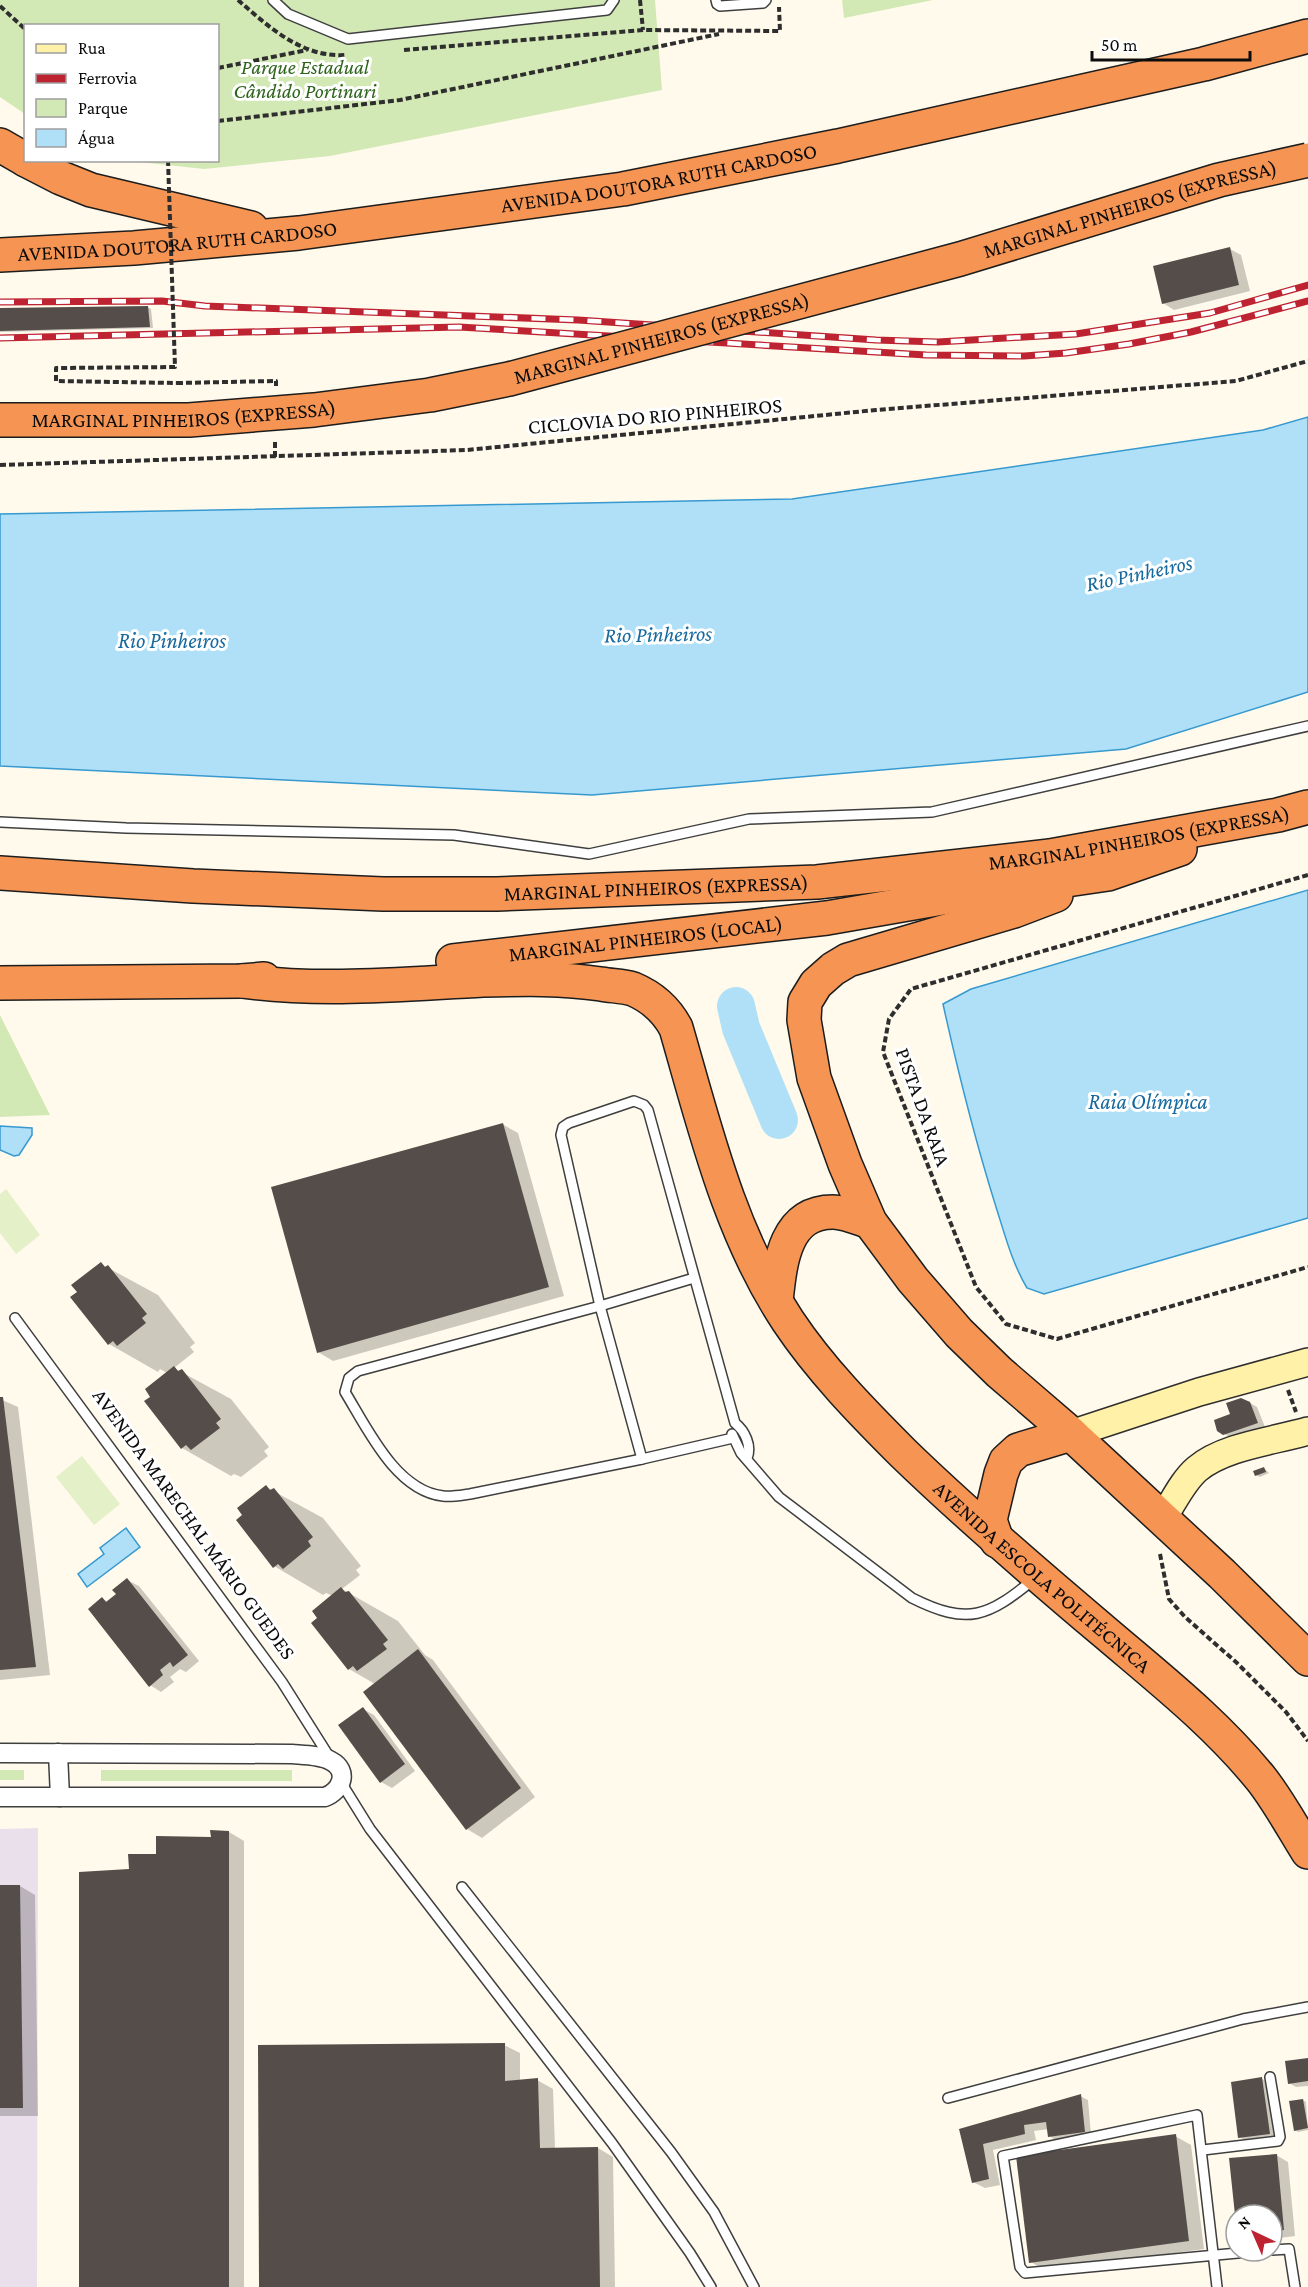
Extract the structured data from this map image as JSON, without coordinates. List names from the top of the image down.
{
  "streets": {
    "highway": [
      "AVENIDA DOUTORA RUTH CARDOSO",
      "MARGINAL PINHEIROS (EXPRESSA)",
      "MARGINAL PINHEIROS (LOCAL)",
      "AVENIDA ESCOLA POLITÉCNICA"
    ],
    "street": ["AVENIDA MARECHAL MÁRIO GUEDES"],
    "path": ["CICLOVIA DO RIO PINHEIROS", "PISTA DA RAIA"]
  },
  "crossings": [
    ["MARGINAL PINHEIROS (EXPRESSA)", "MARGINAL PINHEIROS (LOCAL)"],
    ["MARGINAL PINHEIROS (LOCAL)", "AVENIDA ESCOLA POLITÉCNICA"]
  ],
  "water": ["Rio Pinheiros", "Raia Olímpica"],
  "parks": ["Parque Estadual Cândido Portinari"],
  "legend": [
    "Rua",
    "Ferrovia",
    "Parque",
    "Água"
  ],
  "scale_bar": "50 m",
  "north": "top left"
}
